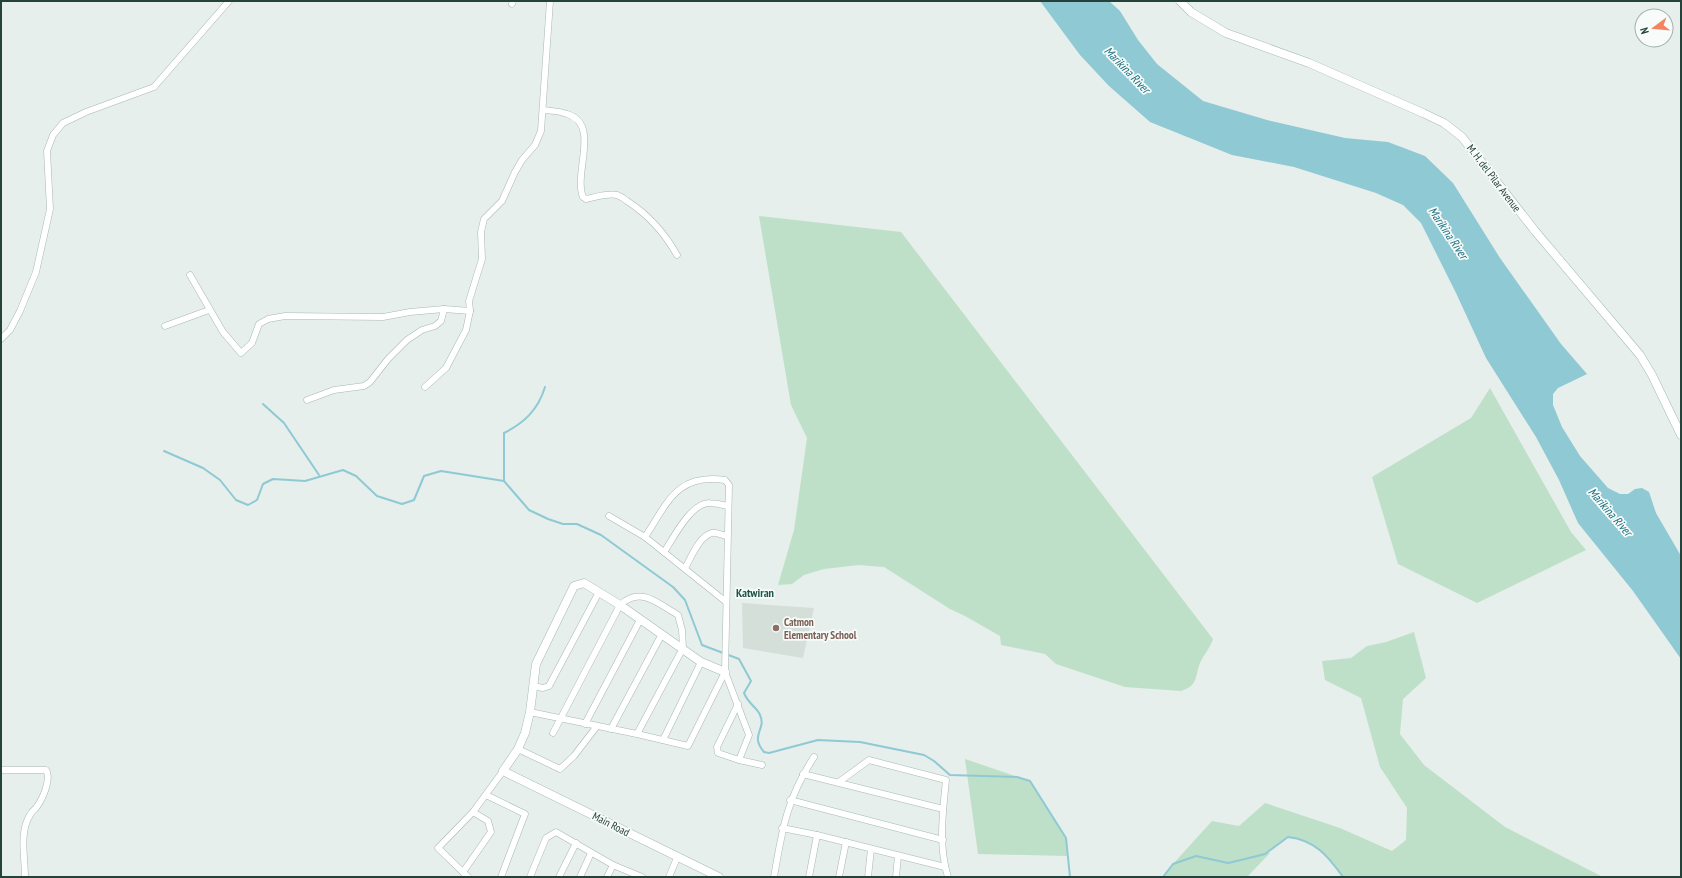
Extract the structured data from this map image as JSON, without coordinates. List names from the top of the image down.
{
  "streets": {
    "street": ["M. H. del Pilar Avenue", "Main Road"]
  },
  "districts": ["Katwiran"],
  "water": ["Marikina River"],
  "places": ["Catmon Elementary School"],
  "north": "left"
}
